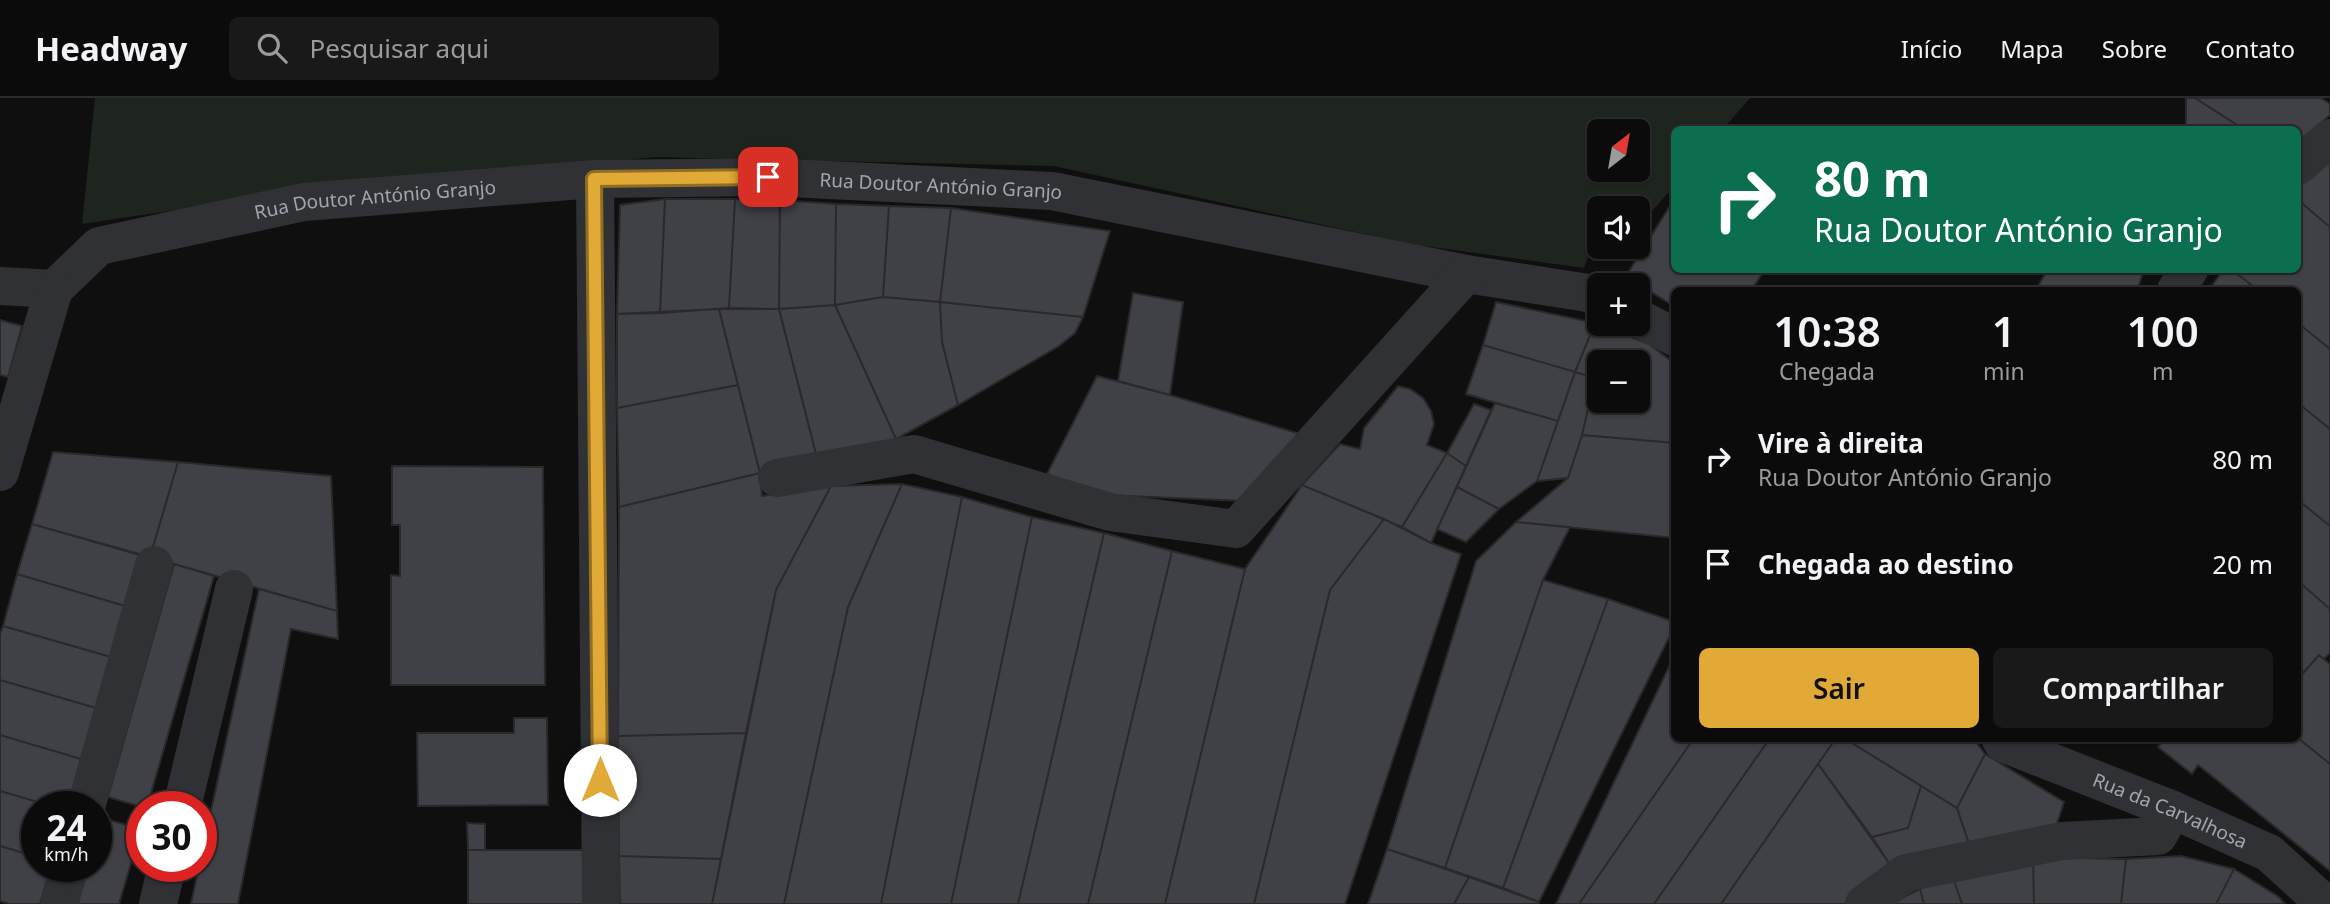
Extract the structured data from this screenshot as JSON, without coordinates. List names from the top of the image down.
{
  "streets": {
    "street": ["Rua Doutor António Granjo", "Rua da Carvalhosa"]
  },
  "north": "top right",
  "page": {
    "header": "Headway",
    "search": "Pesquisar aqui",
    "nav": [
      "Início",
      "Mapa",
      "Sobre",
      "Contato"
    ],
    "map_buttons": ["+", "−"],
    "turn": ["80 m", "Rua Doutor António Granjo"],
    "eta": [
      "10:38",
      "Chegada",
      "1",
      "min",
      "100",
      "m"
    ],
    "list": [
      {
        "name": "Vire à direita",
        "note": "Rua Doutor António Granjo",
        "value": "80 m"
      },
      {
        "name": "Chegada ao destino",
        "value": "20 m"
      }
    ],
    "buttons": ["Sair", "Compartilhar"],
    "speed": "24 km/h",
    "limit": "30"
  }
}
